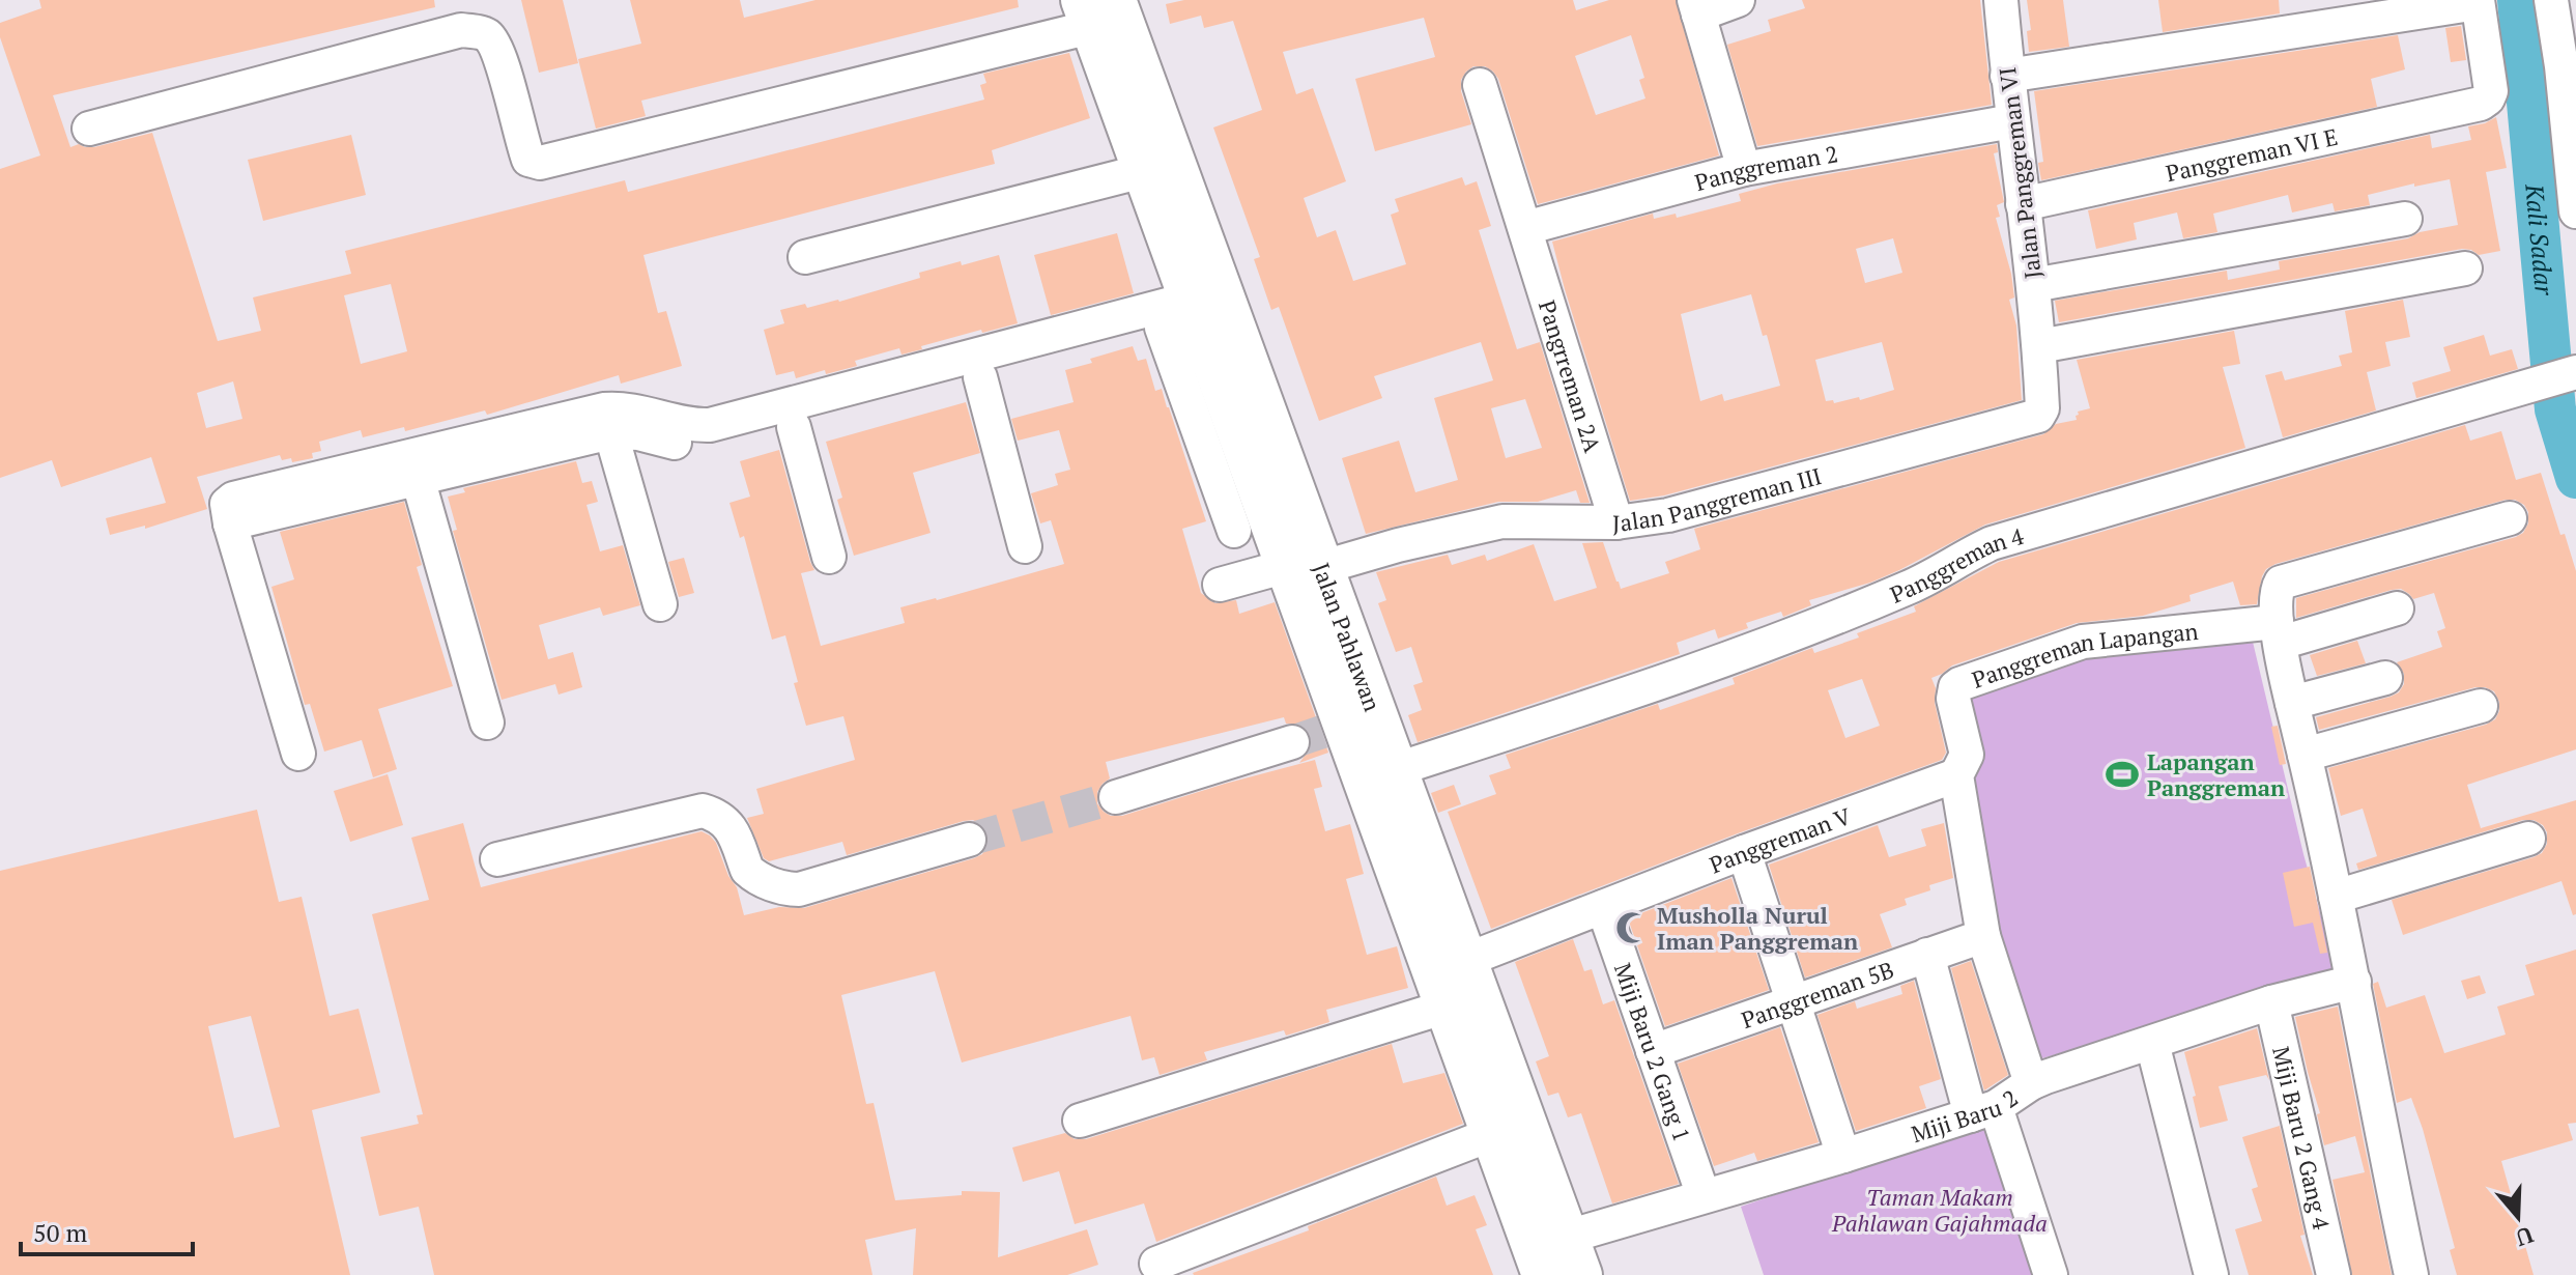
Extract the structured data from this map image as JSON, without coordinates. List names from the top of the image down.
{
  "streets": {
    "main road": ["Jalan Pahlawan"],
    "street": [
      "Panggreman VI E",
      "Panggreman 2",
      "Jalan Panggreman VI",
      "Pangrreman 2A",
      "Jalan Panggreman III",
      "Panggreman 4",
      "Panggreman Lapangan",
      "Panggreman V",
      "Panggreman 5B",
      "Miji Baru 2 Gang 1",
      "Miji Baru 2",
      "Miji Baru 2 Gang 4"
    ]
  },
  "crossings": [
    ["Panggreman VI E", "Jalan Panggreman VI"],
    ["Panggreman 2", "Jalan Panggreman VI"],
    ["Panggreman 2", "Pangrreman 2A"],
    ["Jalan Panggreman VI", "Jalan Panggreman III"],
    ["Pangrreman 2A", "Jalan Panggreman III"],
    ["Jalan Panggreman III", "Jalan Pahlawan"],
    ["Panggreman 4", "Jalan Pahlawan"],
    ["Jalan Pahlawan", "Panggreman V"],
    ["Jalan Pahlawan", "Miji Baru 2"],
    ["Panggreman Lapangan", "Panggreman V"],
    ["Panggreman Lapangan", "Panggreman 5B"],
    ["Panggreman Lapangan", "Miji Baru 2"],
    ["Panggreman V", "Miji Baru 2 Gang 1"],
    ["Panggreman 5B", "Miji Baru 2 Gang 1"],
    ["Miji Baru 2 Gang 1", "Miji Baru 2"],
    ["Miji Baru 2", "Miji Baru 2 Gang 4"]
  ],
  "water": ["Kali Sadar"],
  "parks": ["Taman Makam Pahlawan Gajahmada"],
  "places": {
    "sports": ["Lapangan Panggreman"],
    "mosque": ["Musholla Nurul Iman Panggreman"]
  },
  "scale_bar": "50 m",
  "north": "bottom"
}
